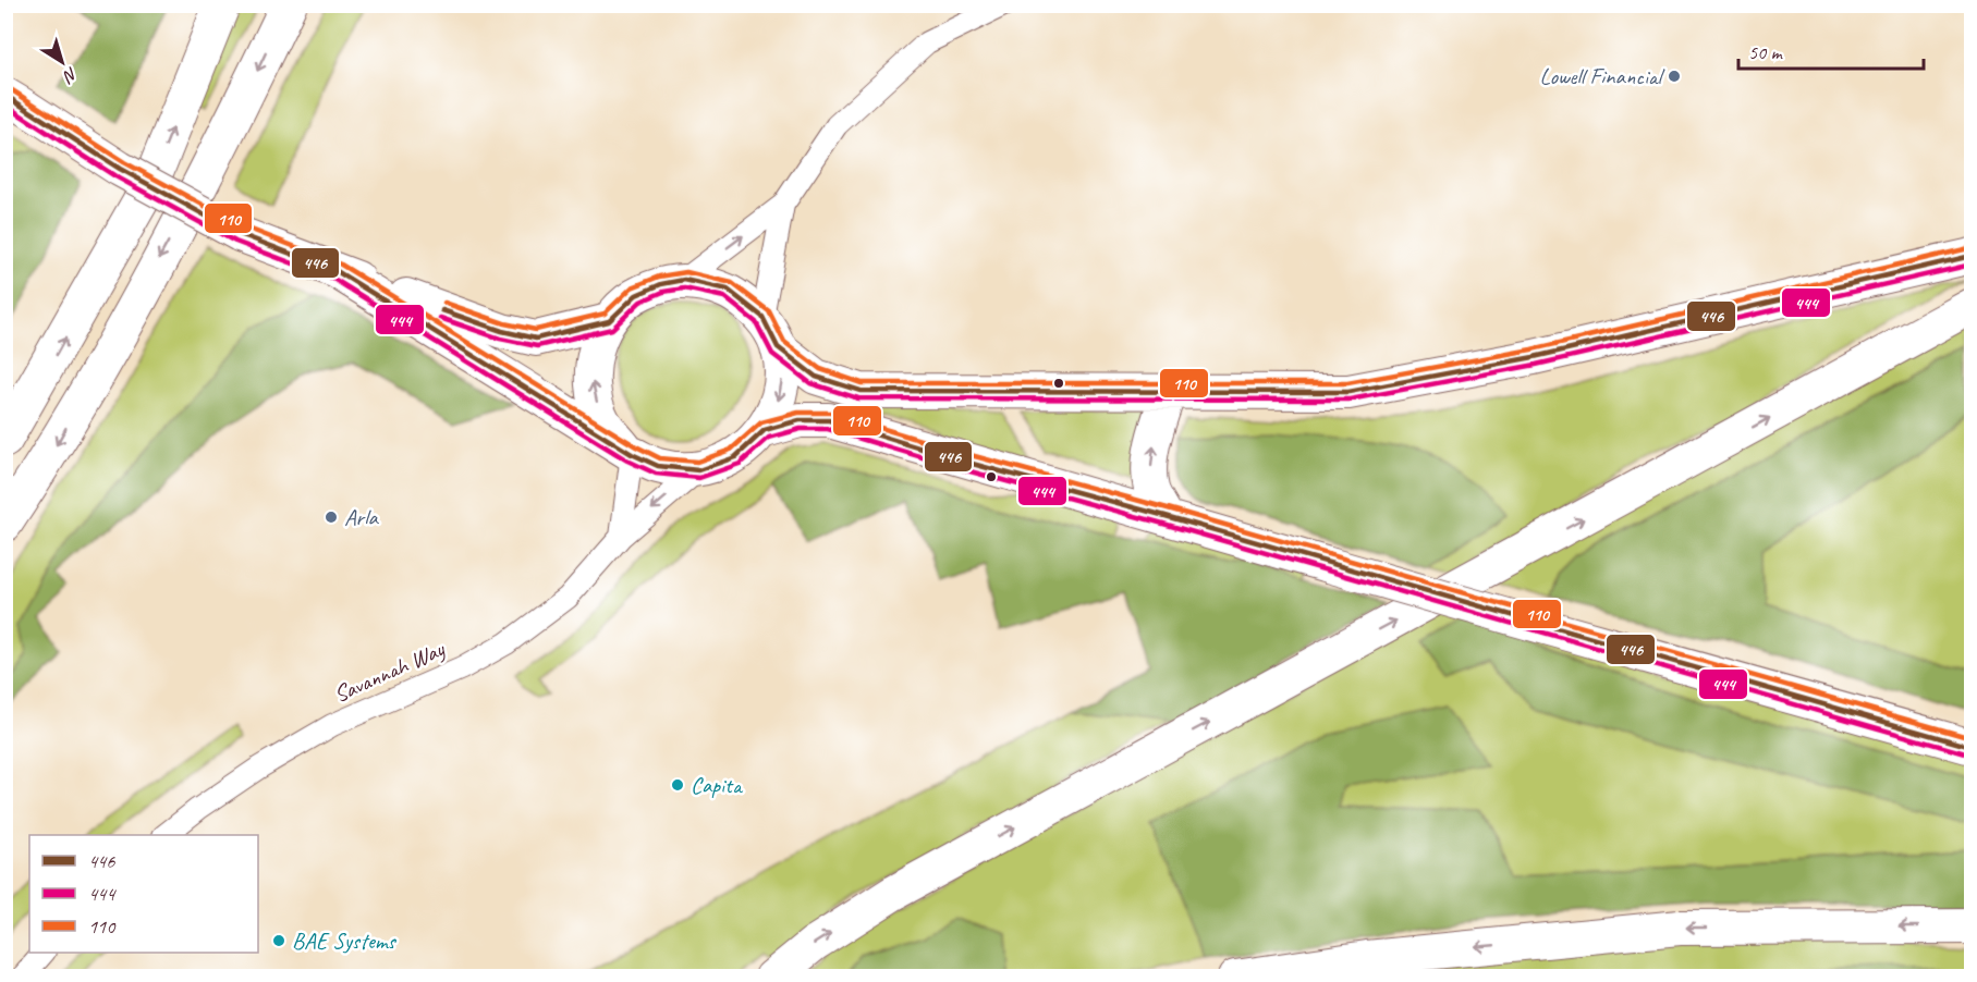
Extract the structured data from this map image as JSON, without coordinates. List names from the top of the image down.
{
  "streets": {
    "street": ["Savannah Way"]
  },
  "places": [
    "Lowell Financial",
    "Arla",
    "Capita",
    "BAE Systems"
  ],
  "lines": ["transit line 110", "transit line 446", "transit line 444"],
  "legend": ["446", "444", "110"],
  "scale_bar": "50 m",
  "north": "bottom right"
}
